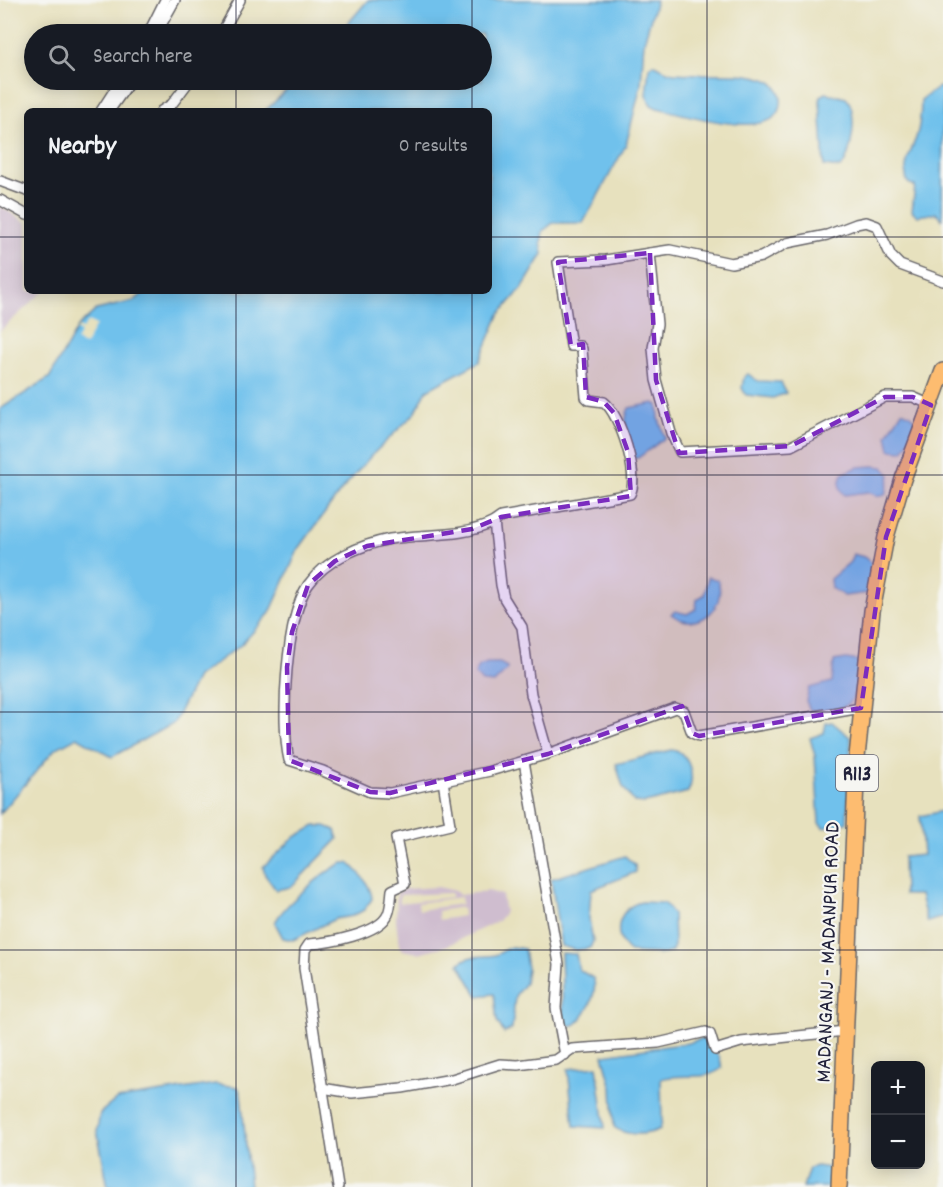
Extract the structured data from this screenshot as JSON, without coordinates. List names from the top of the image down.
{
  "streets": {
    "main road": ["R113", "MADANGANJ - MADANPUR ROAD"]
  },
  "page": {
    "search": "Search here",
    "heading": ["Nearby", "0 results"],
    "map_buttons": ["+", "−"]
  }
}
